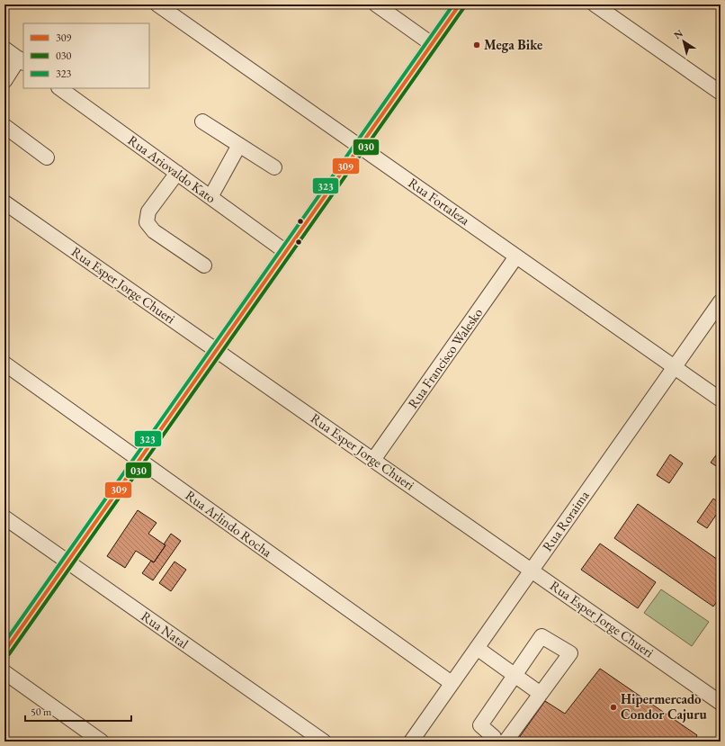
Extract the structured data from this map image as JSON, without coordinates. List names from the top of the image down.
{
  "streets": {
    "street": [
      "Rua Ariovaldo Kato",
      "Rua Fortaleza",
      "Rua Esper Jorge Chueri",
      "Rua Francisco Walesko",
      "Rua Roraima",
      "Rua Arlindo Rocha",
      "Rua Natal"
    ]
  },
  "crossings": [
    ["Rua Fortaleza", "Rua Francisco Walesko"],
    ["Rua Fortaleza", "Rua Roraima"],
    ["Rua Esper Jorge Chueri", "Rua Francisco Walesko"],
    ["Rua Esper Jorge Chueri", "Rua Roraima"],
    ["Rua Roraima", "Rua Arlindo Rocha"]
  ],
  "places": ["Mega Bike", "Hipermercado Condor Cajuru"],
  "lines": ["transit line 309", "transit line 323", "transit line 030"],
  "legend": ["309", "030", "323"],
  "scale_bar": "50 m",
  "north": "top left"
}
